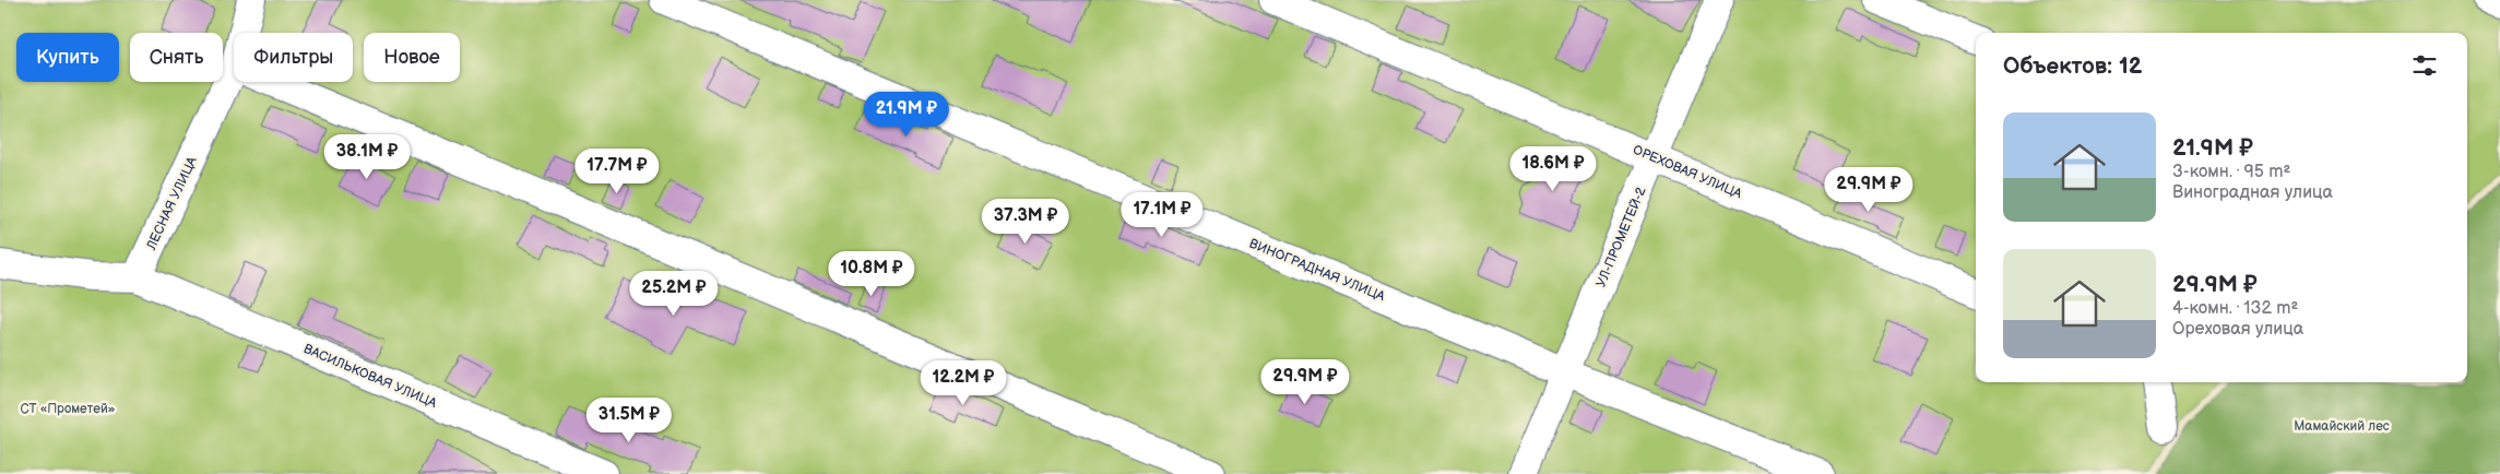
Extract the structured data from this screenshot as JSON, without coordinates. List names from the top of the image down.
{
  "streets": {
    "street": [
      "ОРЕХОВАЯ УЛИЦА",
      "ЛЕСНАЯ УЛИЦА",
      "УЛ-ПРОМЕТЕЙ-2",
      "ВИНОГРАДНАЯ УЛИЦА",
      "ВАСИЛЬКОВАЯ УЛИЦА"
    ]
  },
  "crossings": [
    ["ОРЕХОВАЯ УЛИЦА", "УЛ-ПРОМЕТЕЙ-2"],
    ["ЛЕСНАЯ УЛИЦА", "ВАСИЛЬКОВАЯ УЛИЦА"],
    ["УЛ-ПРОМЕТЕЙ-2", "ВИНОГРАДНАЯ УЛИЦА"]
  ],
  "parks": ["СТ «Прометей»", "Мамайский лес"],
  "page": {
    "chip": [
      "Купить",
      "Снять",
      "Фильтры",
      "Новое"
    ],
    "heading": "Объектов: 12",
    "price": [
      "21.9M ₽",
      "38.1M ₽",
      "18.6M ₽",
      "17.7M ₽",
      "29.9M ₽",
      "17.1M ₽",
      "37.3M ₽",
      "10.8M ₽",
      "25.2M ₽",
      "29.9M ₽",
      "12.2M ₽",
      "31.5M ₽"
    ],
    "list": [
      {
        "name": "21.9M ₽",
        "note": "3-комн. · 95 m² · Виноградная улица"
      },
      {
        "name": "29.9M ₽",
        "note": "4-комн. · 132 m² · Ореховая улица"
      }
    ]
  }
}
